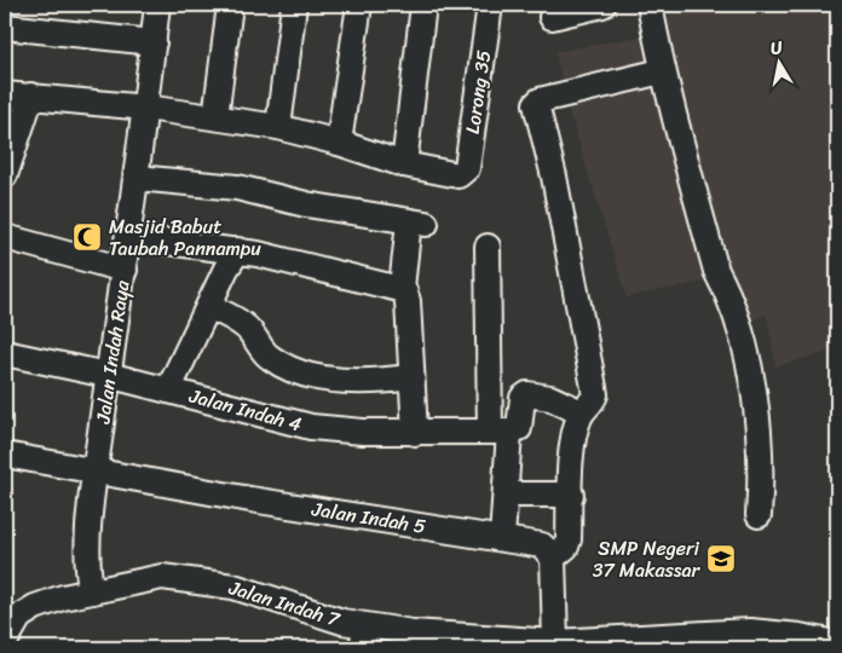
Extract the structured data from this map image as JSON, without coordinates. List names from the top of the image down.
{
  "streets": {
    "street": [
      "Lorong 35",
      "Jalan Indah Raya",
      "Jalan Indah 4",
      "Jalan Indah 5",
      "Jalan Indah 7"
    ]
  },
  "crossings": [
    ["Jalan Indah Raya", "Jalan Indah 4"],
    ["Jalan Indah Raya", "Jalan Indah 5"],
    ["Jalan Indah Raya", "Jalan Indah 7"]
  ],
  "places": {
    "mosque": ["Masjid Babut Taubah Pannampu"],
    "school or university": ["SMP Negeri 37 Makassar"]
  },
  "north": "top"
}
